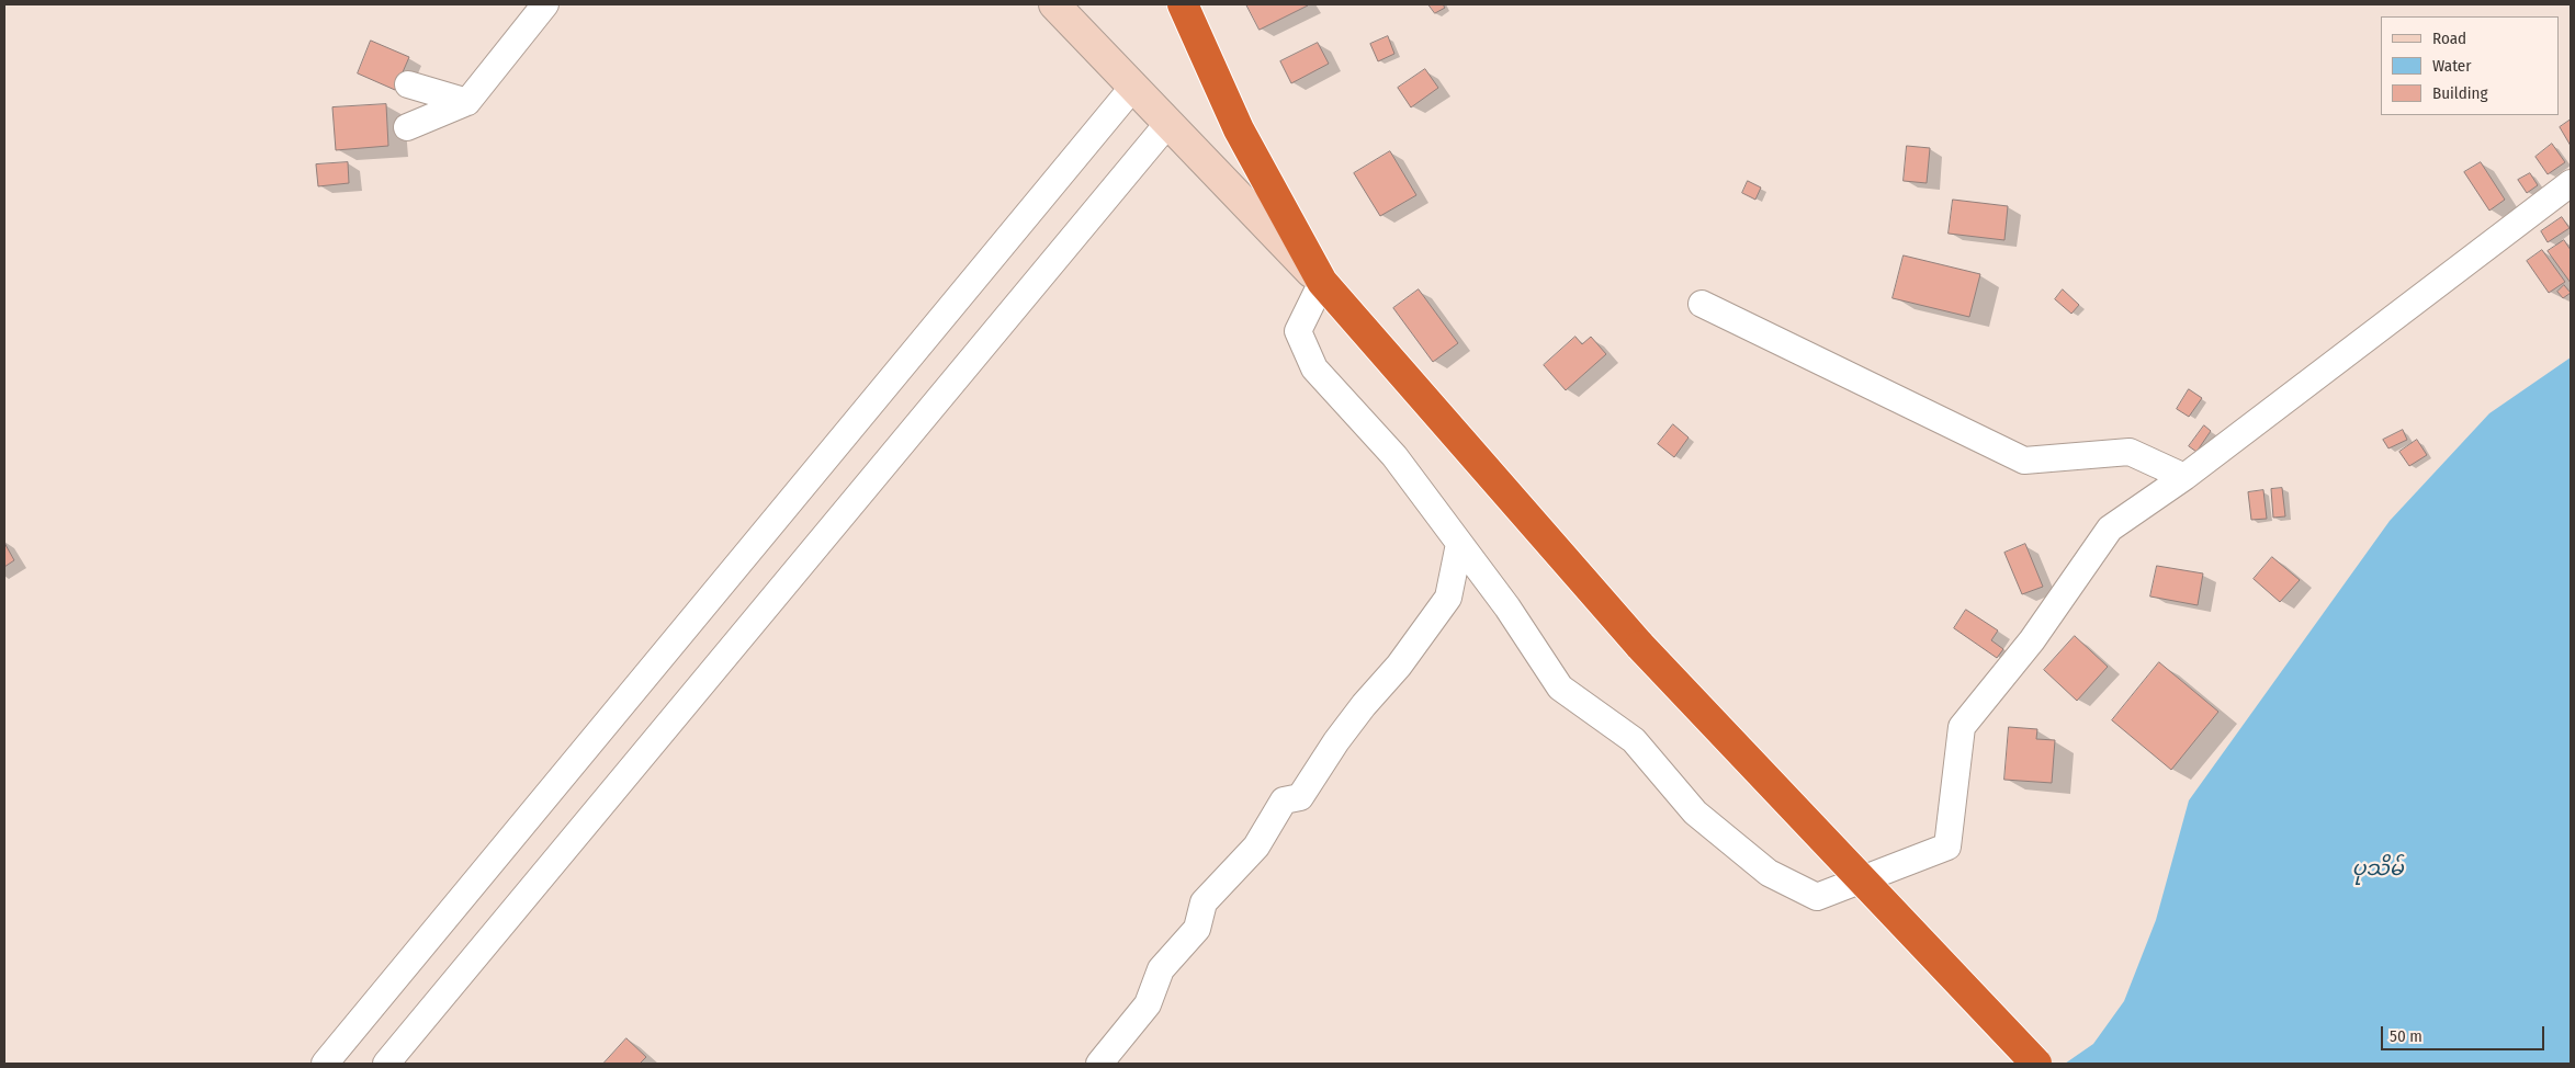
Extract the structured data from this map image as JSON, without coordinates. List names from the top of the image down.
{
  "water": ["ပုသိမ်"],
  "legend": ["Road", "Water", "Building"],
  "scale_bar": "50 m"
}
